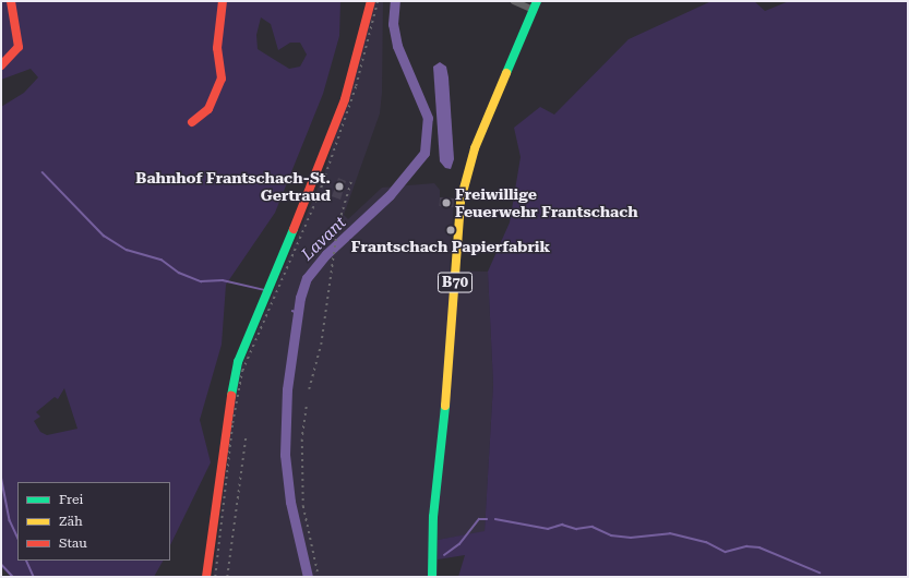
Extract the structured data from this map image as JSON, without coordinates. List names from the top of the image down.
{
  "streets": {
    "street": ["B70"]
  },
  "water": ["Lavant"],
  "places": ["Bahnhof Frantschach-St. Gertraud", "Freiwillige Feuerwehr Frantschach", "Frantschach Papierfabrik"],
  "legend": ["Frei", "Zäh", "Stau"]
}
